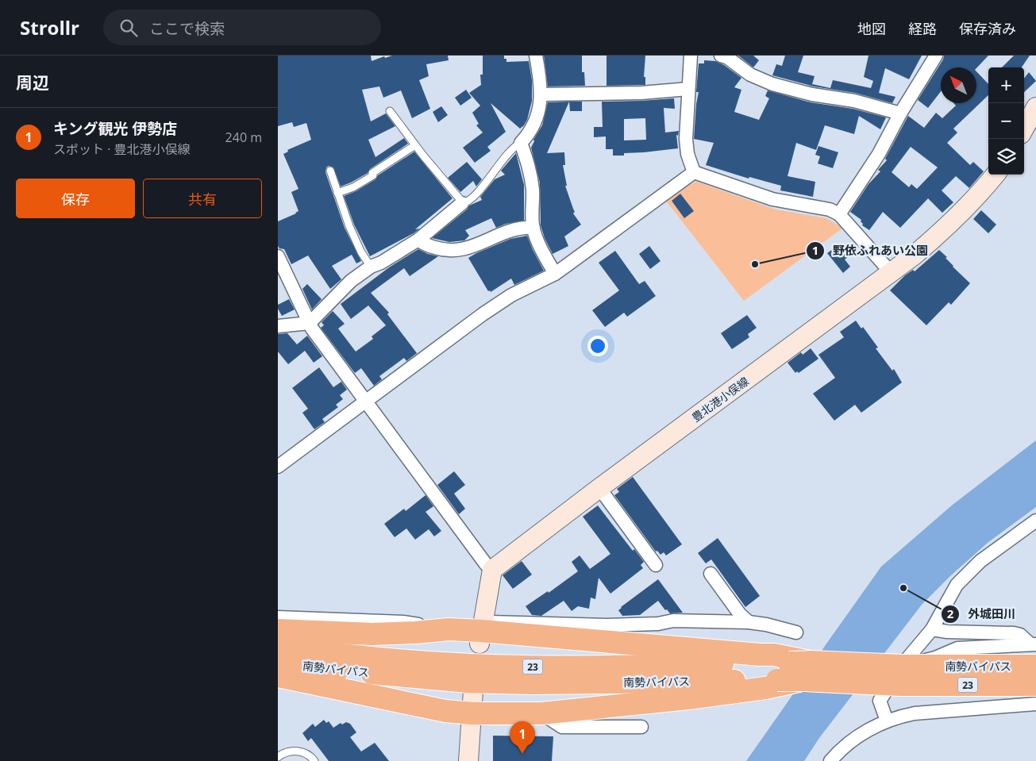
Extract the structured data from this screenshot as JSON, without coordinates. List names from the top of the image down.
{
  "streets": {
    "highway": ["南勢バイパス", "23"],
    "main road": ["豊北港小俣線"]
  },
  "places": ["野依ふれあい公園", "外城田川"],
  "north": "top left",
  "page": {
    "header": "Strollr",
    "search": "ここで検索",
    "nav": ["地図", "経路", "保存済み"],
    "heading": "周辺",
    "map_buttons": ["+", "−"],
    "list": [
      {
        "mark": "1",
        "name": "キング観光 伊勢店",
        "note": "スポット · 豊北港小俣線",
        "value": "240 m"
      }
    ],
    "buttons": ["保存", "共有"],
    "pins": "1"
  }
}
